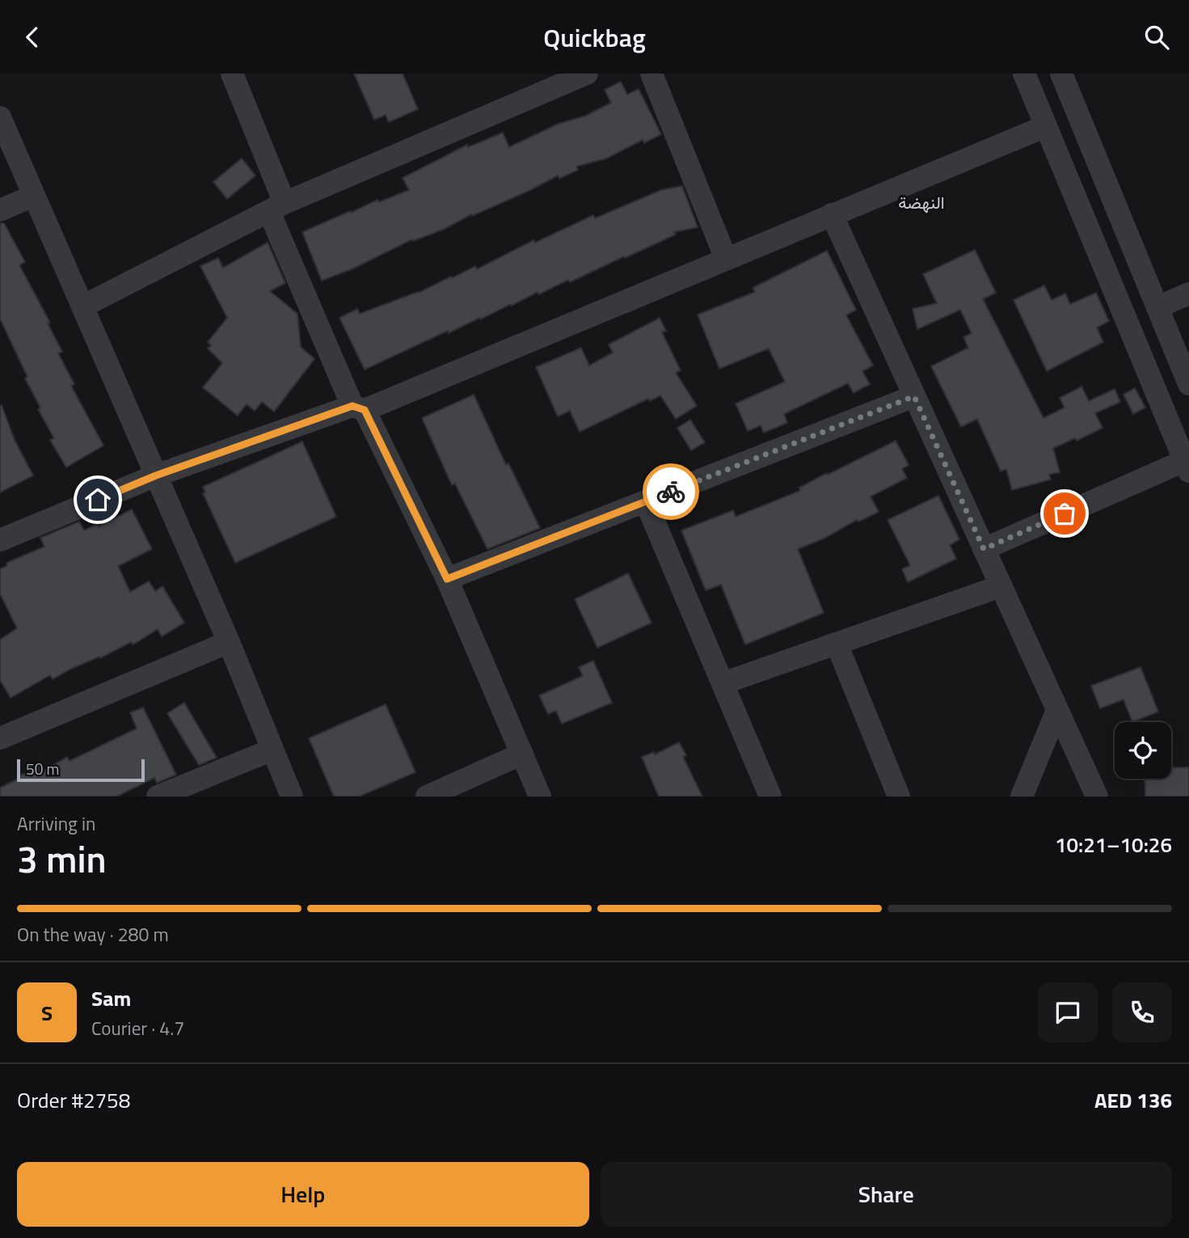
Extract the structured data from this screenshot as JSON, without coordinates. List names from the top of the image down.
{
  "districts": ["النهضة"],
  "scale_bar": "50 m",
  "page": {
    "header": "Quickbag",
    "scale": "50 m",
    "heading": ["3 min", "Arriving in", "10:21–10:26"],
    "panel": [
      "Sam",
      "Courier · 4.7",
      "Order #2758",
      "AED 136"
    ],
    "bar": "On the way · 280 m",
    "round": "S",
    "buttons": ["Help", "Share"]
  }
}
